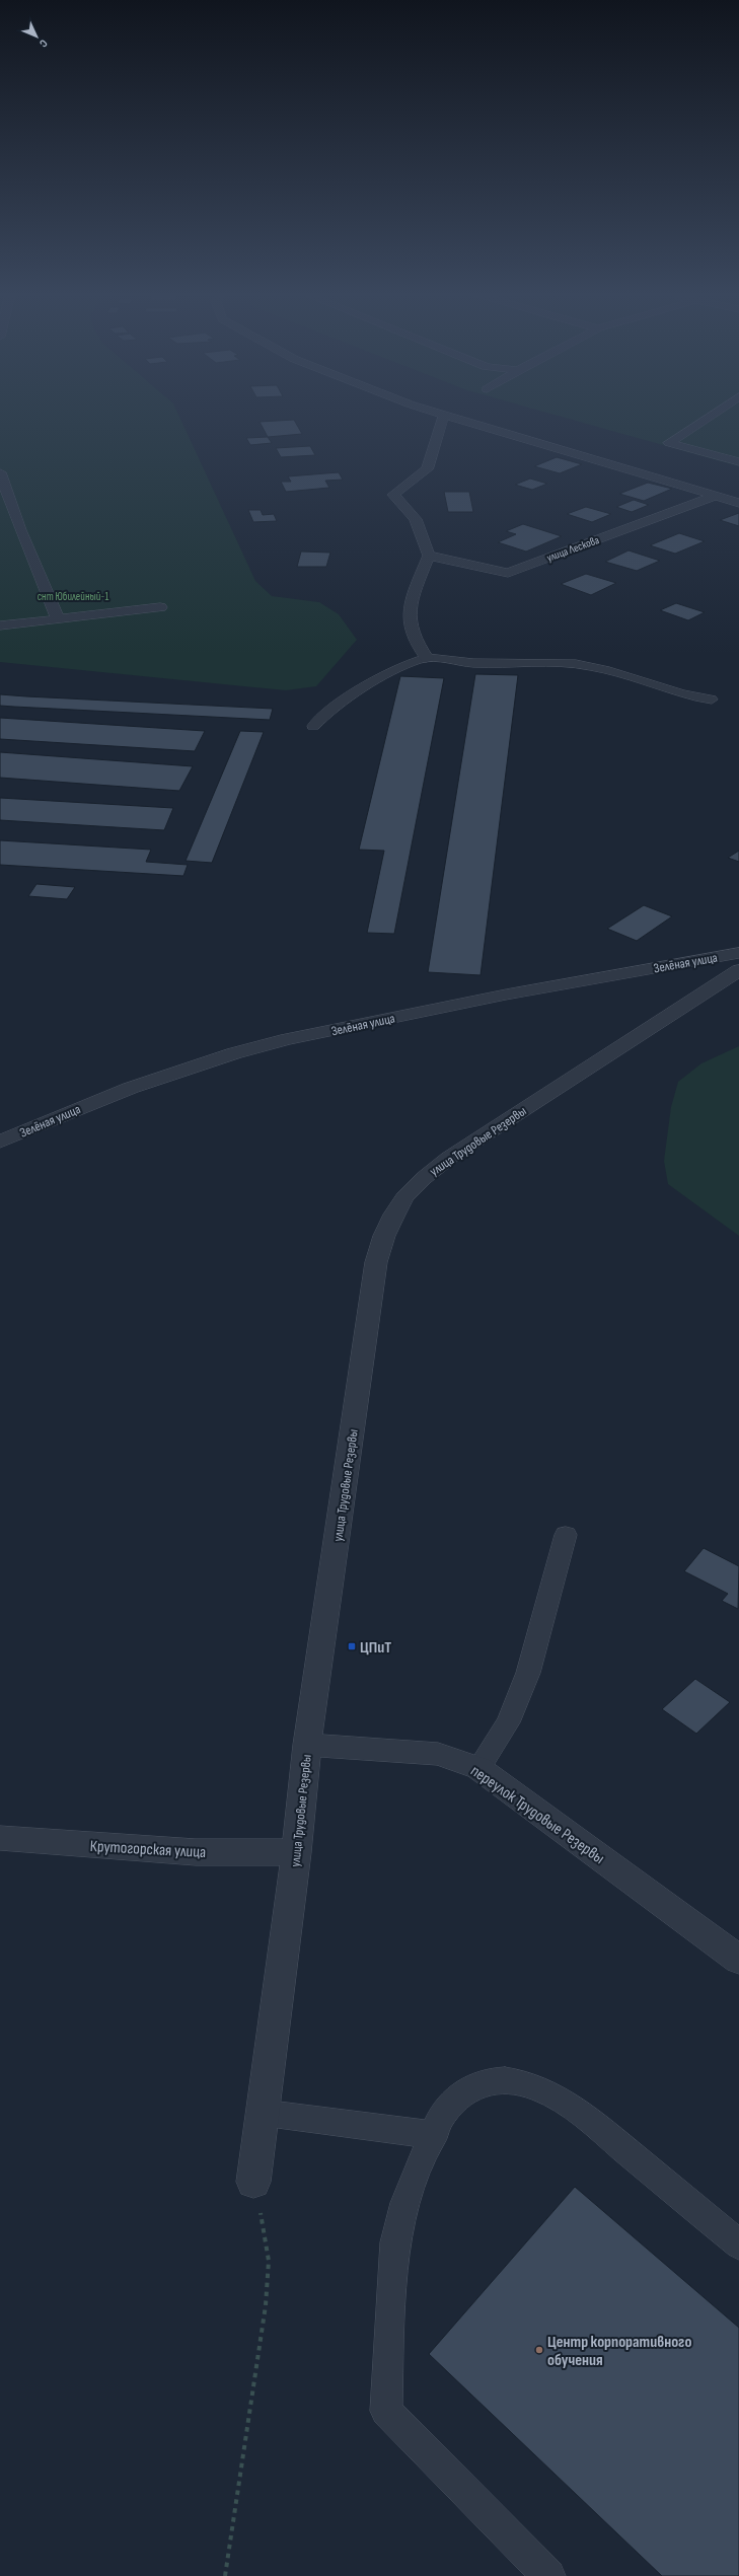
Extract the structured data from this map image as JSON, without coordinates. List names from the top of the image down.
{
  "streets": {
    "street": [
      "улица Лескова",
      "Зелёная улица",
      "улица Трудовые Резервы",
      "переулок Трудовые Резервы",
      "Крутогорская улица"
    ]
  },
  "crossings": [
    ["улица Трудовые Резервы", "переулок Трудовые Резервы"],
    ["улица Трудовые Резервы", "Крутогорская улица"]
  ],
  "parks": ["снт Юбилейный-1"],
  "places": {
    "transit": ["ЦПиТ"],
    "other": ["Центр корпоративного обучения"]
  },
  "north": "bottom right"
}
